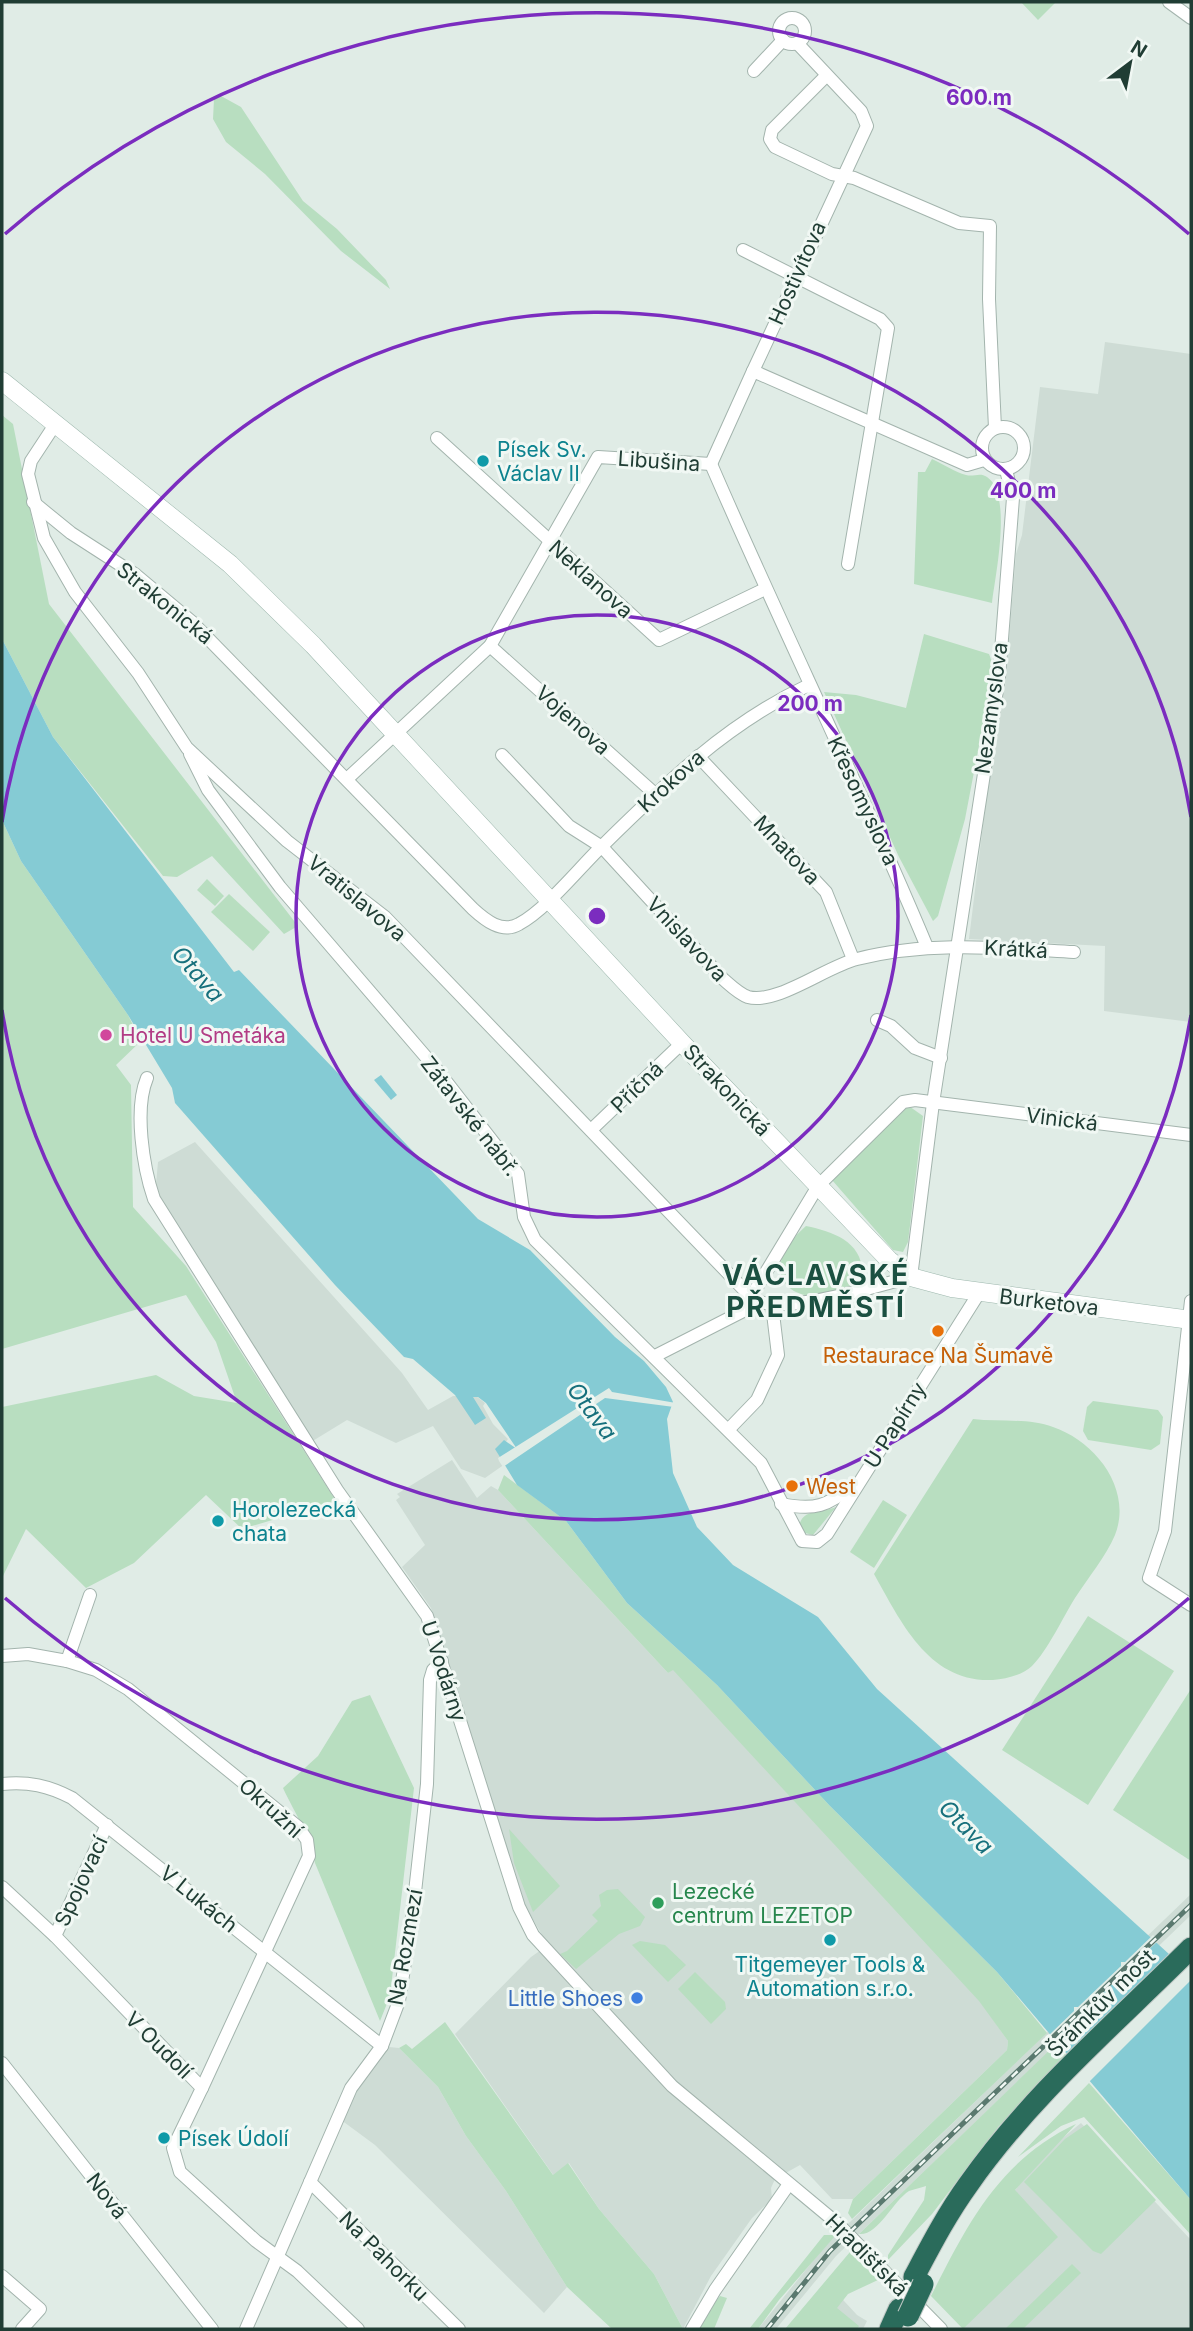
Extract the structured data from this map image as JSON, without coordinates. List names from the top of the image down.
{
  "streets": {
    "highway": ["Šrámkův most"],
    "main road": ["Strakonická", "Burketova"],
    "street": [
      "Hostivítova",
      "Libušina",
      "Neklanova",
      "Nezamyslova",
      "Vojenova",
      "Krokova",
      "Křesomyslova",
      "Mnatova",
      "Vratislavova",
      "Vnislavova",
      "Krátká",
      "Příčná",
      "Zátavské nábř.",
      "Vinická",
      "U Papírny",
      "U Vodárny",
      "Okružní",
      "Spojovací",
      "V Lukách",
      "Na Rozmezí",
      "V Oudolí",
      "Nová",
      "Hradišťská",
      "Na Pahorku"
    ]
  },
  "crossings": [
    ["Hostivítova", "Libušina"],
    ["Libušina", "Neklanova"],
    ["Libušina", "Strakonická"],
    ["Libušina", "Vojenova"],
    ["Libušina", "Křesomyslova"],
    ["Neklanova", "Křesomyslova"],
    ["Strakonická", "Nezamyslova"],
    ["Strakonická", "Krokova"],
    ["Strakonická", "Vratislavova"],
    ["Strakonická", "Příčná"],
    ["Strakonická", "Vinická"],
    ["Strakonická", "Burketova"],
    ["Nezamyslova", "Vnislavova"],
    ["Nezamyslova", "Krátká"],
    ["Nezamyslova", "Vinická"],
    ["Nezamyslova", "Burketova"],
    ["Vojenova", "Krokova"],
    ["Krokova", "Křesomyslova"],
    ["Krokova", "Mnatova"],
    ["Krokova", "Vnislavova"],
    ["Křesomyslova", "Vnislavova"],
    ["Mnatova", "Vnislavova"],
    ["Vratislavova", "Příčná"],
    ["Vratislavova", "Zátavské nábř."],
    ["Vratislavova", "Vinická"],
    ["Vnislavova", "Krátká"],
    ["Zátavské nábř.", "U Papírny"],
    ["Burketova", "U Papírny"],
    ["U Vodárny", "Na Rozmezí"],
    ["U Vodárny", "Hradišťská"],
    ["Okružní", "V Lukách"],
    ["Okružní", "V Oudolí"],
    ["Spojovací", "V Lukách"],
    ["Spojovací", "V Oudolí"],
    ["V Lukách", "Na Rozmezí"],
    ["Na Rozmezí", "V Oudolí"],
    ["Na Rozmezí", "Na Pahorku"]
  ],
  "districts": ["VÁCLAVSKÉ PŘEDMĚSTÍ"],
  "water": ["Otava"],
  "places": [
    "Písek Sv. Václav II",
    "Hotel U Smetáka",
    "Restaurace Na Šumavě",
    "West",
    "Horolezecká chata",
    "Lezecké centrum LEZETOP",
    "Titgemeyer Tools & Automation s.r.o.",
    "Little Shoes",
    "Písek Údolí"
  ],
  "north": "top right",
  "rings": ["600 m", "400 m", "200 m"]
}
